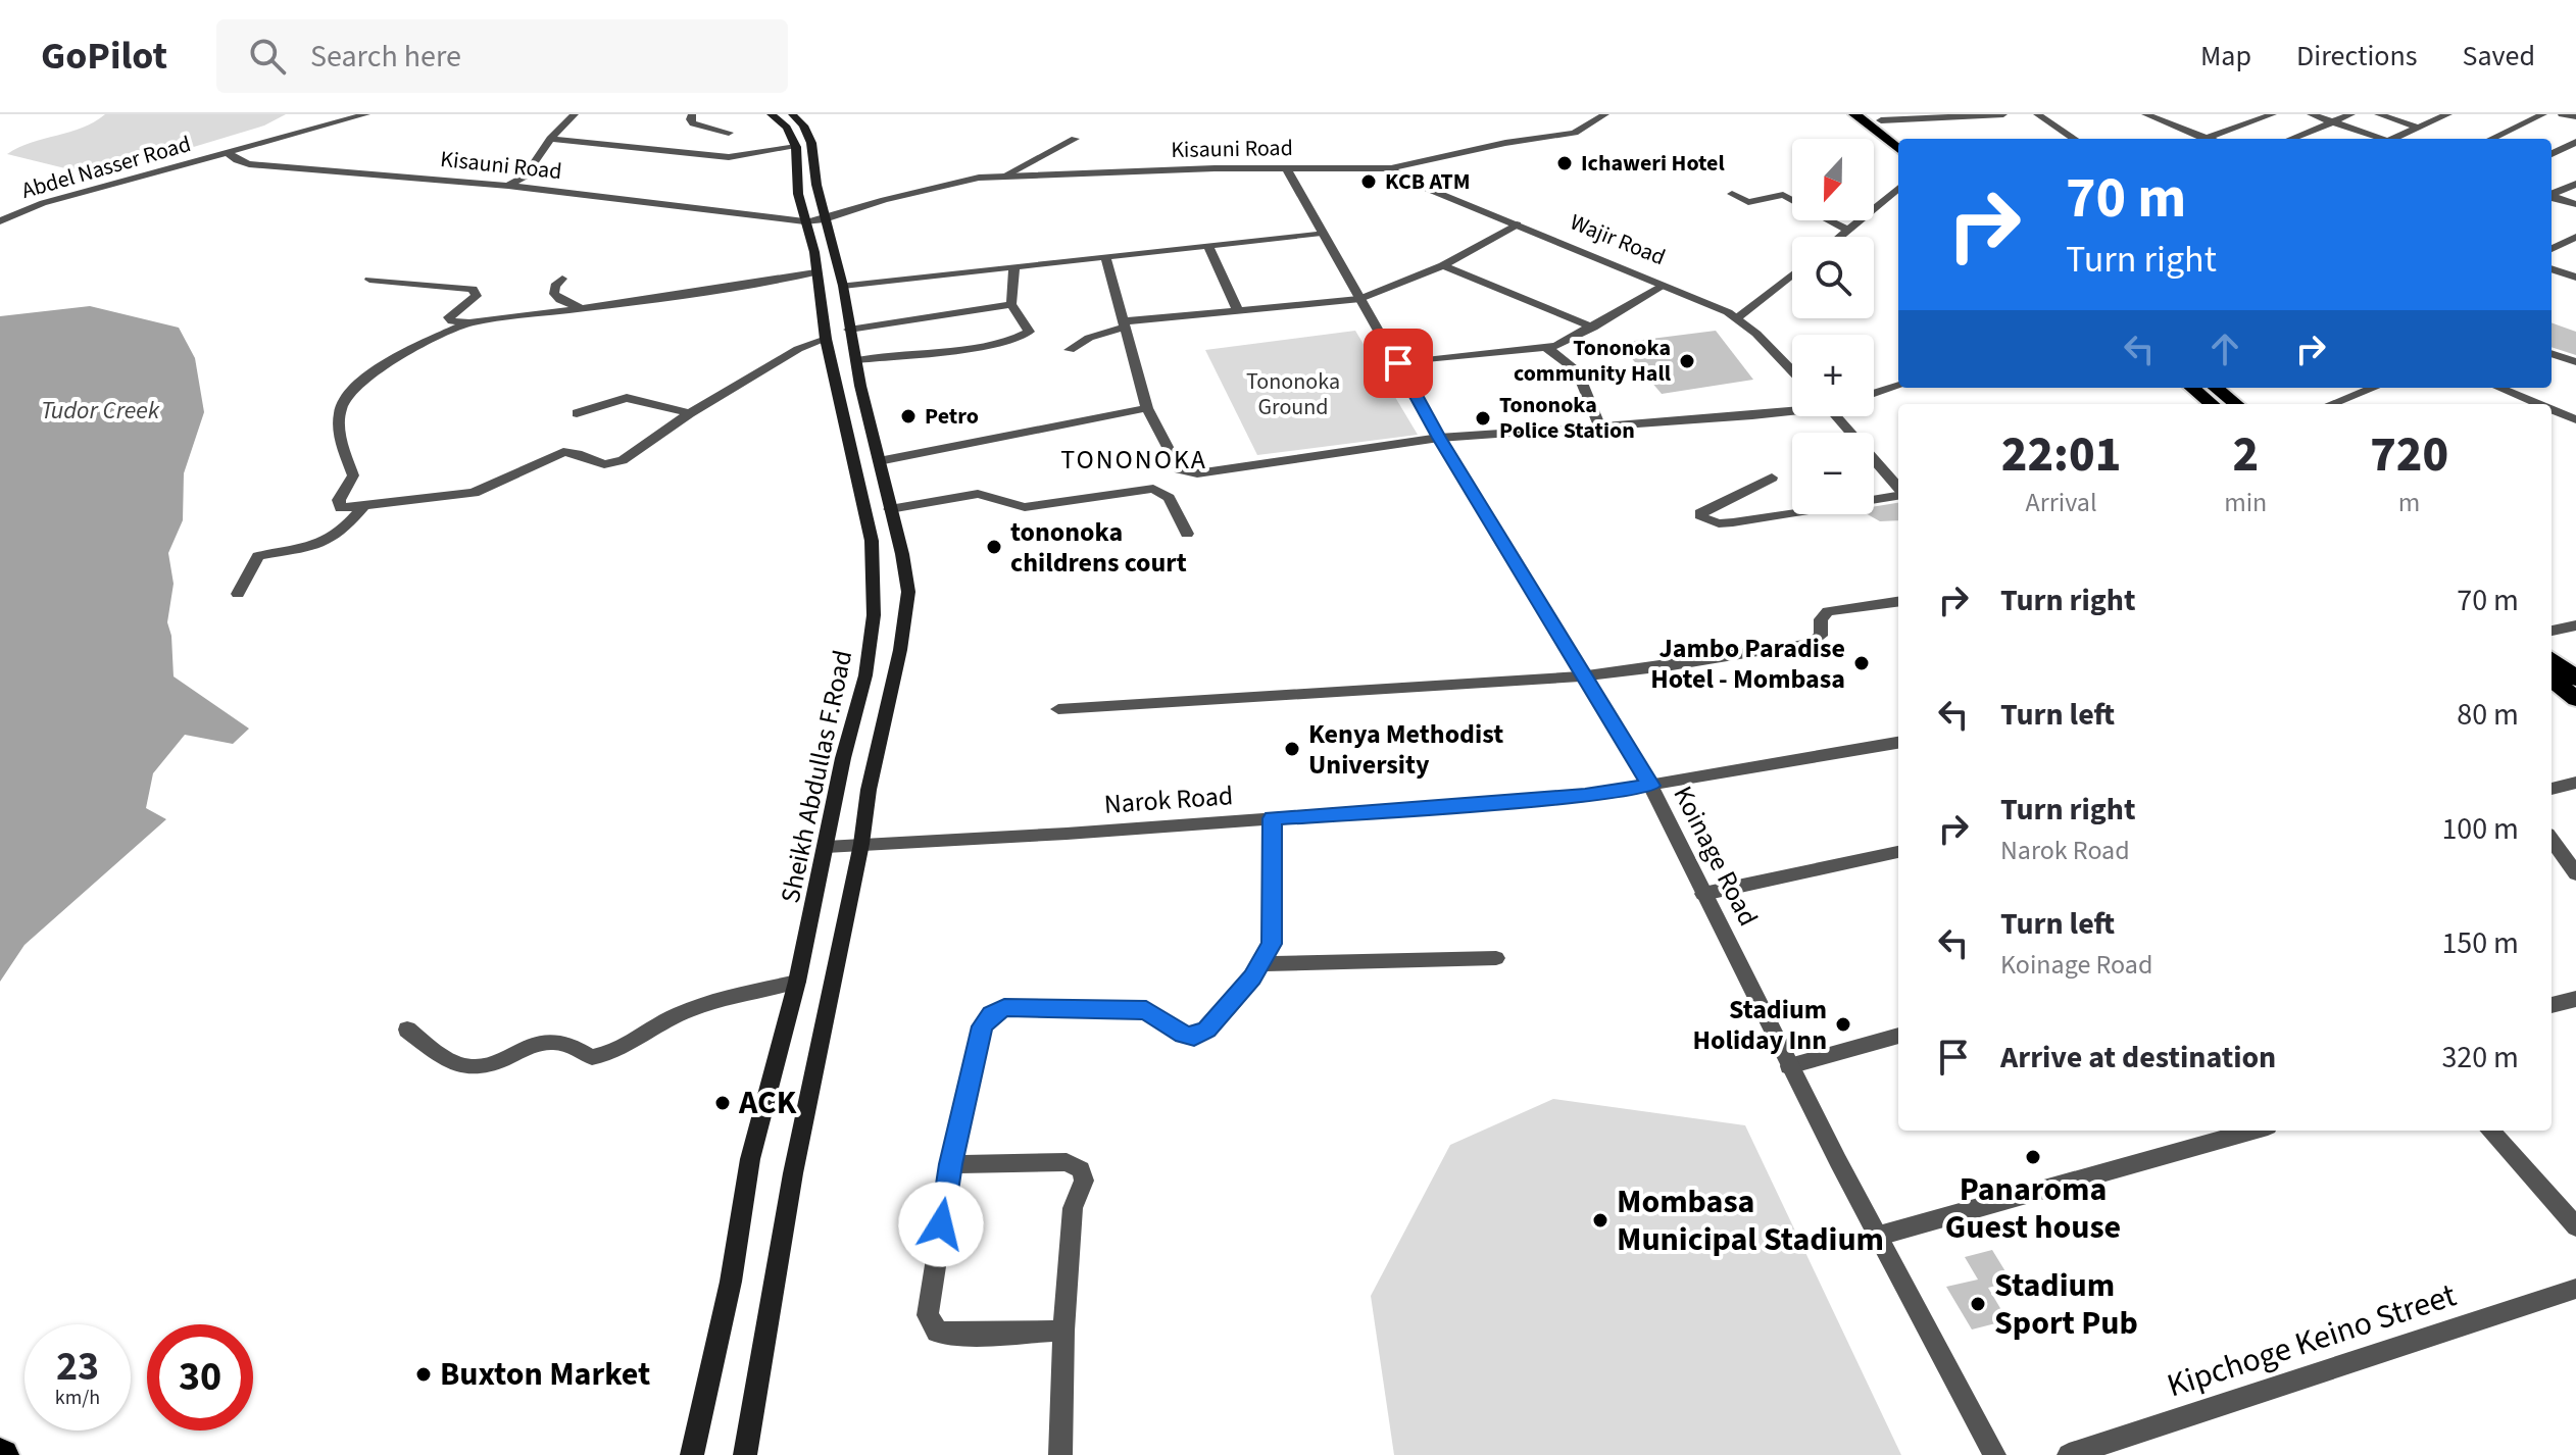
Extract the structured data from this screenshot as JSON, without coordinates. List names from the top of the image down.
{
  "streets": {
    "main road": ["Sheikh Abdullas F.Road"],
    "street": [
      "Kisauni Road",
      "Abdel Nasser Road",
      "Wajir Road",
      "Narok Road",
      "Koinage Road",
      "Kipchoge Keino Street"
    ]
  },
  "crossings": [
    ["Kisauni Road", "Abdel Nasser Road"],
    ["Kisauni Road", "Wajir Road"],
    ["Kisauni Road", "Sheikh Abdullas F.Road"],
    ["Kisauni Road", "Koinage Road"],
    ["Sheikh Abdullas F.Road", "Narok Road"],
    ["Narok Road", "Koinage Road"]
  ],
  "districts": ["TONONOKA"],
  "water": ["Tudor Creek"],
  "parks": ["Tononoka Ground"],
  "places": [
    "Ichaweri Hotel",
    "KCB ATM",
    "Tononoka community Hall",
    "Petro",
    "Tononoka Police Station",
    "tononoka childrens court",
    "Jambo Paradise Hotel - Mombasa",
    "Kenya Methodist University",
    "Stadium Holiday Inn",
    "ACK",
    "Panaroma Guest house",
    "Mombasa Municipal Stadium",
    "Stadium Sport Pub",
    "Buxton Market"
  ],
  "north": "bottom",
  "page": {
    "header": "GoPilot",
    "search": "Search here",
    "nav": ["Map", "Directions", "Saved"],
    "map_buttons": ["+", "−"],
    "turn": ["70 m", "Turn right"],
    "eta": [
      "22:01",
      "Arrival",
      "2",
      "min",
      "720",
      "m"
    ],
    "list": [
      {
        "name": "Turn right",
        "value": "70 m"
      },
      {
        "name": "Turn left",
        "value": "80 m"
      },
      {
        "name": "Turn right",
        "note": "Narok Road",
        "value": "100 m"
      },
      {
        "name": "Turn left",
        "note": "Koinage Road",
        "value": "150 m"
      },
      {
        "name": "Arrive at destination",
        "value": "320 m"
      }
    ],
    "speed": "23 km/h",
    "limit": "30"
  }
}
